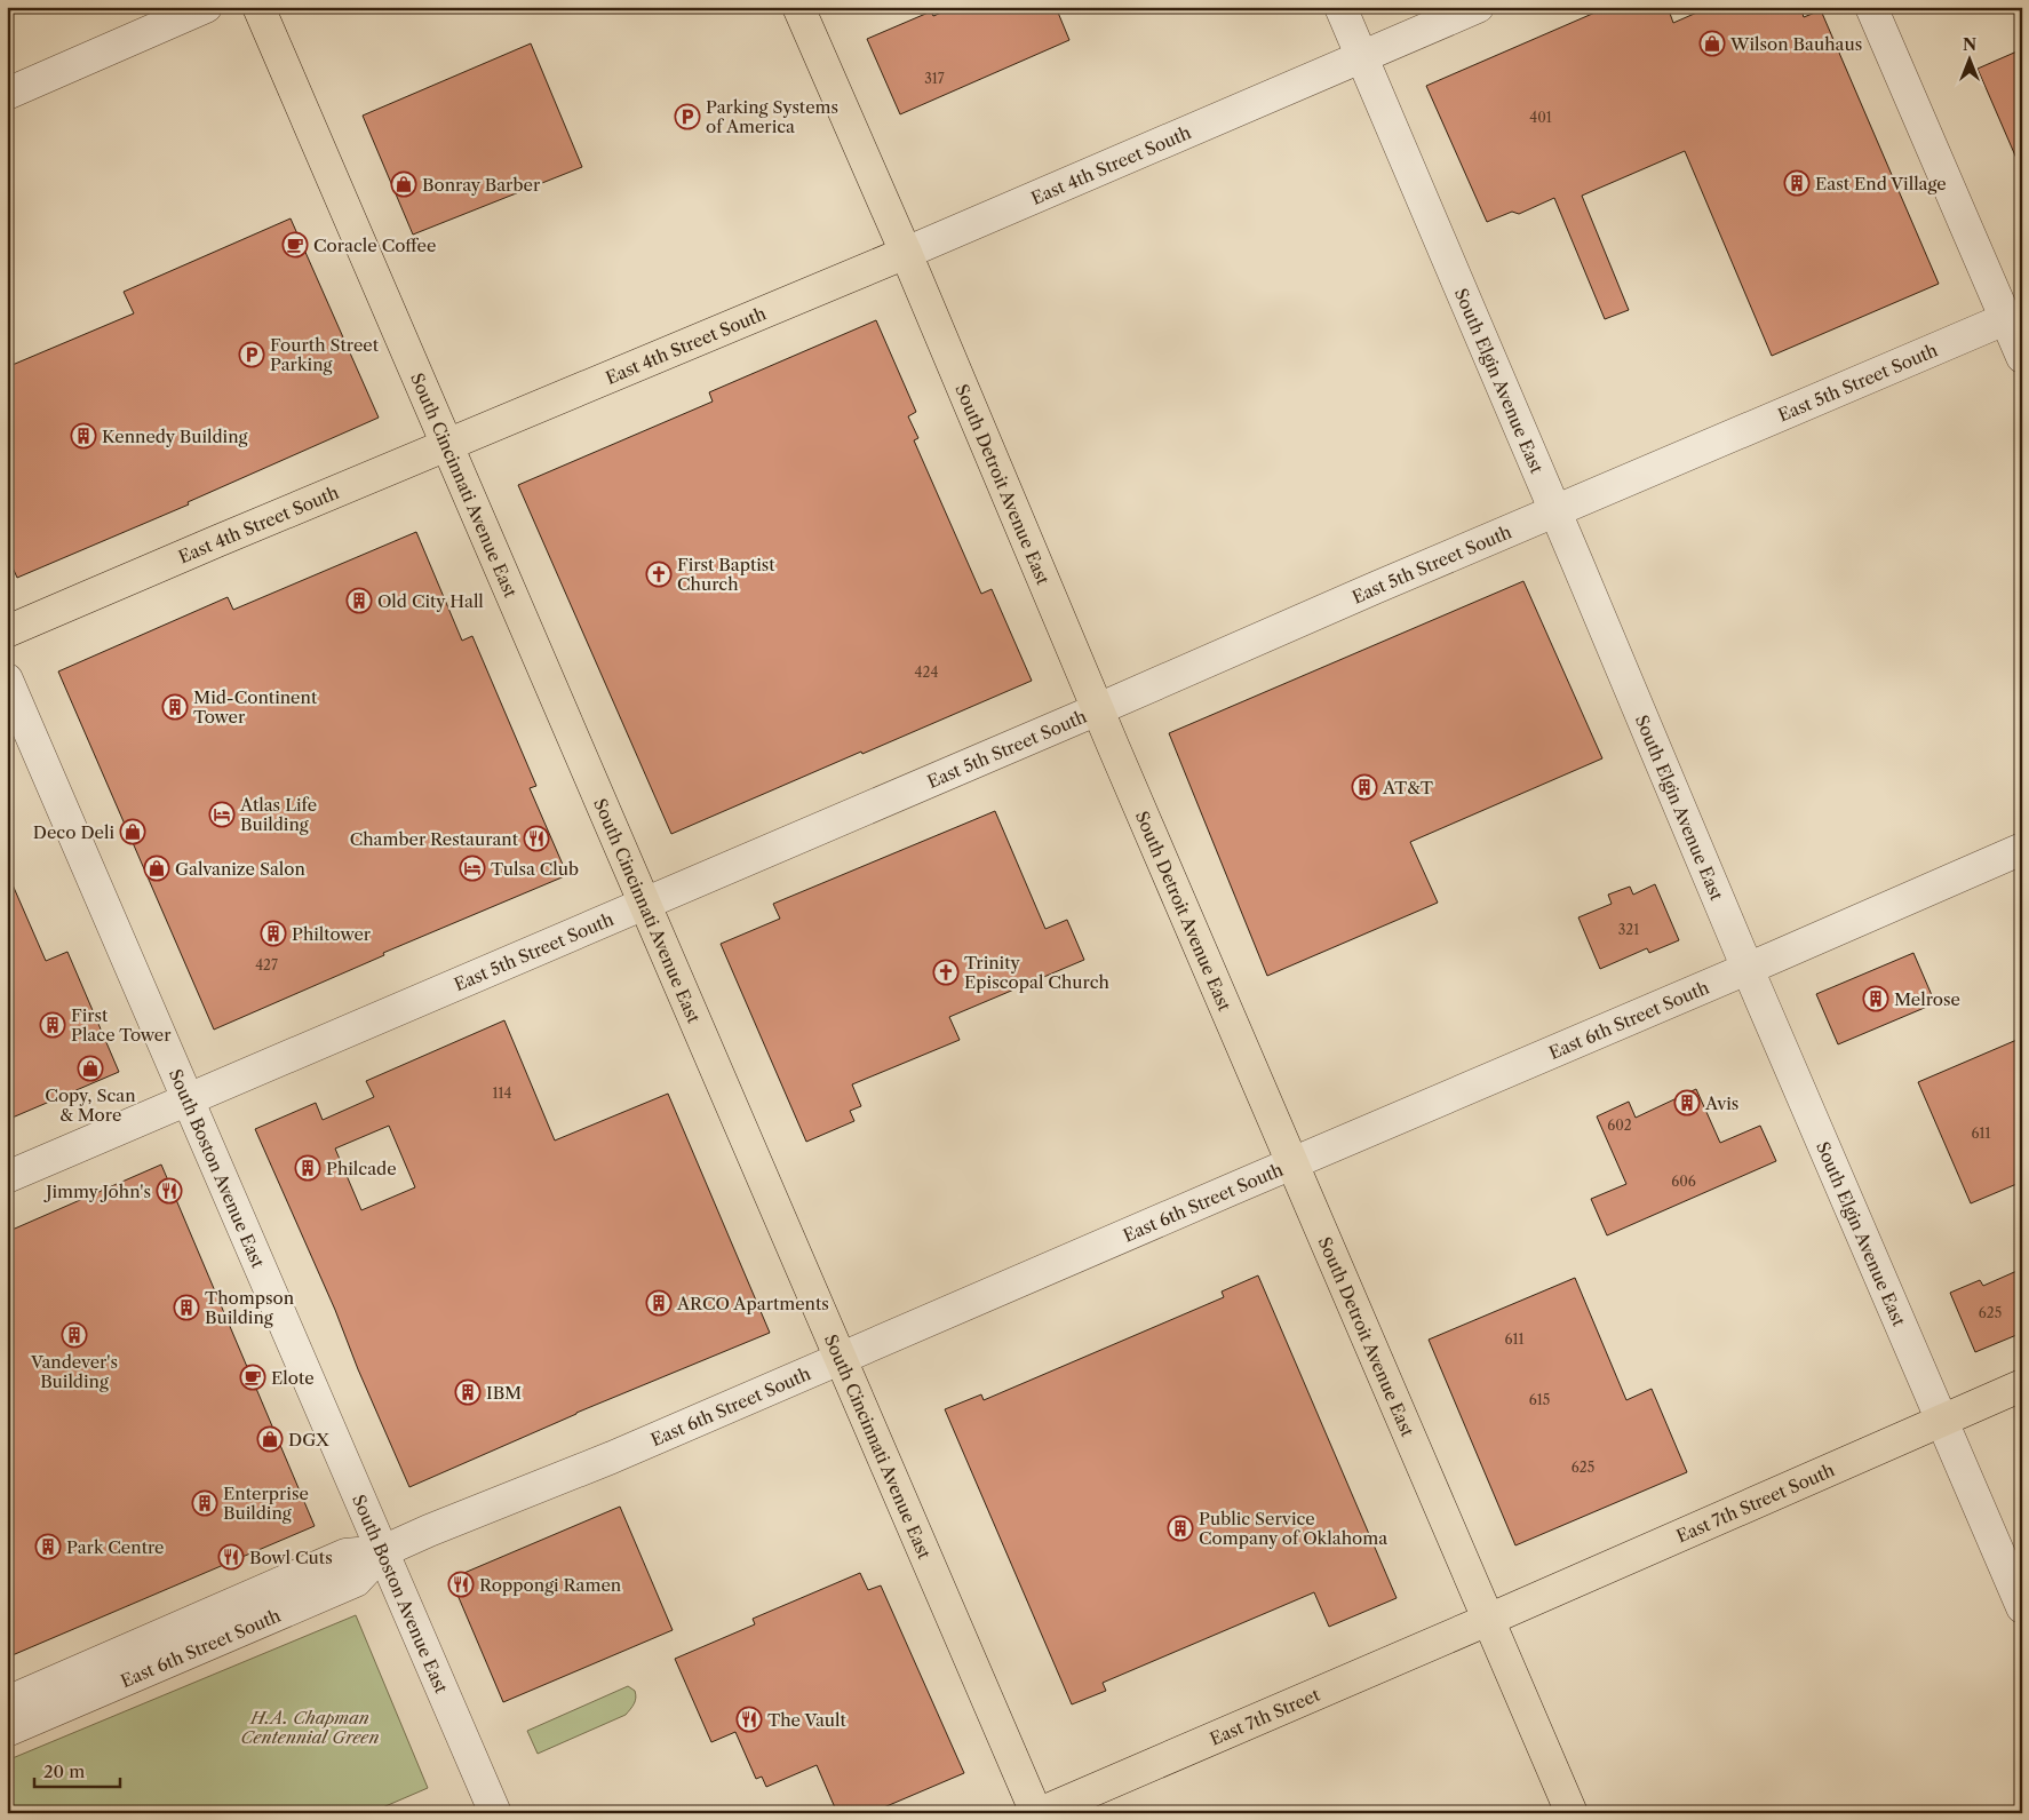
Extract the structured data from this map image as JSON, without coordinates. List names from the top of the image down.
{
  "streets": {
    "main road": [
      "East 4th Street South",
      "South Cincinnati Avenue East",
      "South Detroit Avenue East",
      "East 7th Street South",
      "East 7th Street"
    ],
    "street": [
      "South Elgin Avenue East",
      "East 5th Street South",
      "East 6th Street South",
      "South Boston Avenue East"
    ]
  },
  "crossings": [
    ["East 4th Street South", "South Elgin Avenue East"],
    ["East 4th Street South", "South Cincinnati Avenue East"],
    ["East 4th Street South", "South Detroit Avenue East"],
    ["South Elgin Avenue East", "East 5th Street South"],
    ["South Elgin Avenue East", "East 6th Street South"],
    ["South Elgin Avenue East", "East 7th Street South"],
    ["East 5th Street South", "South Cincinnati Avenue East"],
    ["East 5th Street South", "South Detroit Avenue East"],
    ["East 5th Street South", "South Boston Avenue East"],
    ["South Cincinnati Avenue East", "East 6th Street South"],
    ["South Cincinnati Avenue East", "East 7th Street"],
    ["South Detroit Avenue East", "East 6th Street South"],
    ["South Detroit Avenue East", "East 7th Street South"],
    ["South Detroit Avenue East", "East 7th Street"],
    ["East 6th Street South", "South Boston Avenue East"],
    ["East 7th Street South", "East 7th Street"]
  ],
  "parks": ["H.A. Chapman Centennial Green"],
  "places": {
    "shop": [
      "Wilson Bauhaus",
      "Bonray Barber",
      "Deco Deli",
      "Galvanize Salon",
      "Copy, Scan & More",
      "DGX"
    ],
    "parking": ["Parking Systems of America", "Fourth Street Parking"],
    "building": [
      "East End Village",
      "Kennedy Building",
      "Old City Hall",
      "Mid-Continent Tower",
      "AT&T",
      "Philtower",
      "Melrose",
      "First Place Tower",
      "Avis",
      "Philcade",
      "ARCO Apartments",
      "Thompson Building",
      "Vandever's Building",
      "IBM",
      "Enterprise Building",
      "Public Service Company of Oklahoma",
      "Park Centre"
    ],
    "cafe": ["Coracle Coffee", "Elote"],
    "church": ["First Baptist Church", "Trinity Episcopal Church"],
    "hotel": ["Atlas Life Building", "Tulsa Club"],
    "restaurant": [
      "Chamber Restaurant",
      "Jimmy John's",
      "Bowl Cuts",
      "Roppongi Ramen",
      "The Vault"
    ]
  },
  "house_numbers": [
    "317",
    "401",
    "424",
    "321",
    "427",
    "114",
    "602",
    "611",
    "606",
    "625",
    "611",
    "615",
    "625"
  ],
  "scale_bar": "20 m",
  "north": "top"
}
